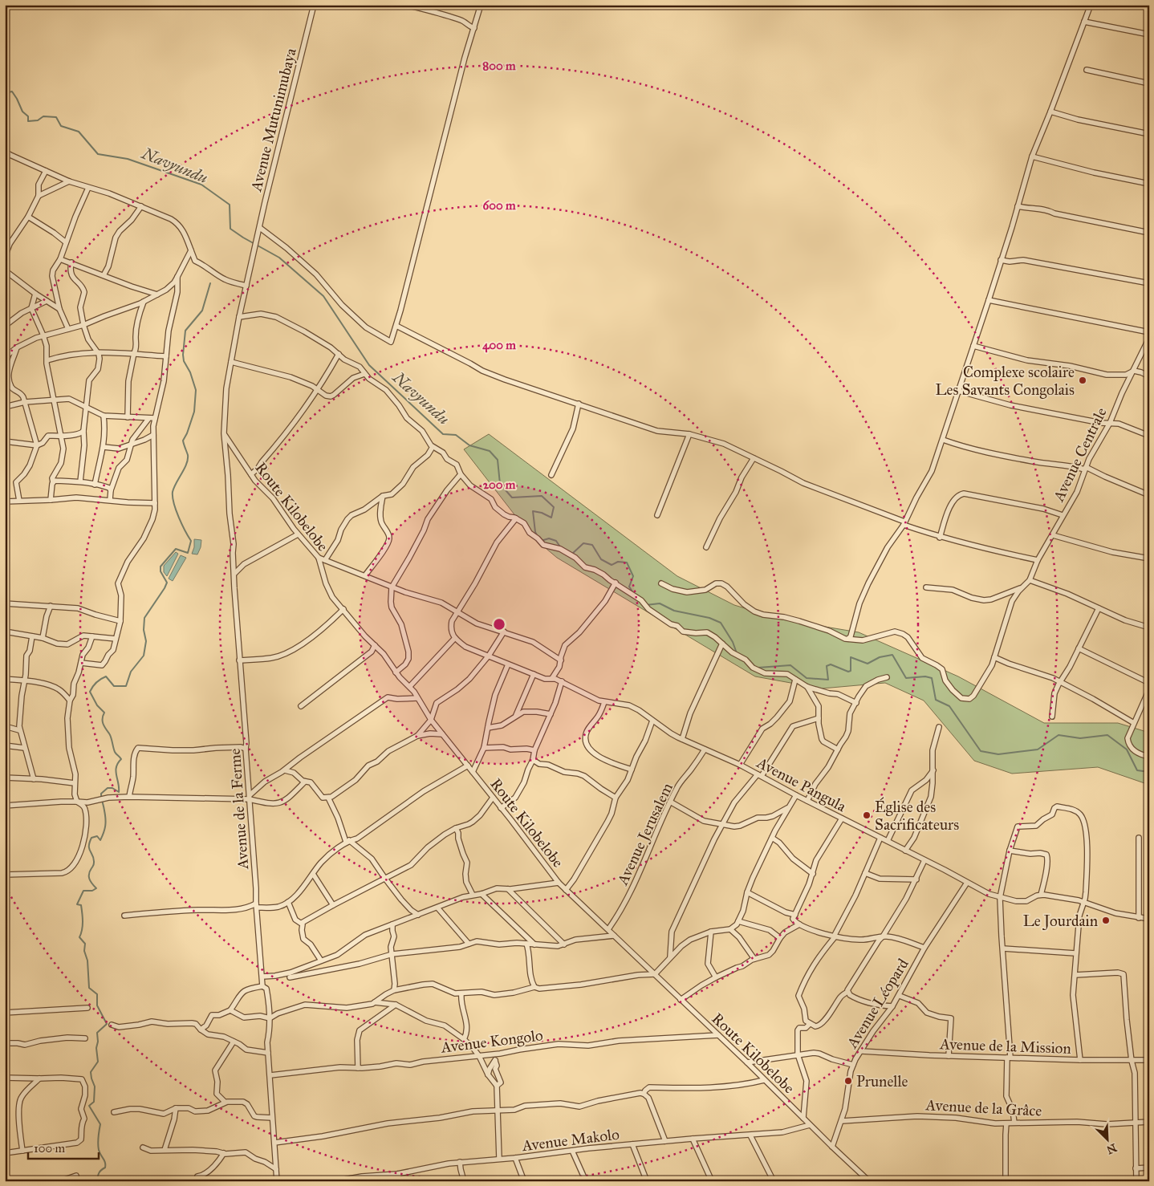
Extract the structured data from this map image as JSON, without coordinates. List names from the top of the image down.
{
  "streets": {
    "street": [
      "Avenue Mutunimubaya",
      "Avenue Centrale",
      "Route Kilobelobe",
      "Avenue Pangula",
      "Avenue de la Ferme",
      "Avenue Jerusalem",
      "Avenue Léopard",
      "Avenue Kongolo",
      "Avenue de la Mission",
      "Avenue de la Grâce",
      "Avenue Makolo"
    ]
  },
  "crossings": [
    ["Avenue Mutunimubaya", "Avenue de la Ferme"],
    ["Route Kilobelobe", "Avenue de la Ferme"],
    ["Route Kilobelobe", "Avenue Jerusalem"],
    ["Route Kilobelobe", "Avenue Léopard"],
    ["Route Kilobelobe", "Avenue Kongolo"],
    ["Route Kilobelobe", "Avenue Makolo"],
    ["Avenue Pangula", "Avenue Jerusalem"],
    ["Avenue Pangula", "Avenue Léopard"],
    ["Avenue de la Ferme", "Avenue Kongolo"],
    ["Avenue Léopard", "Avenue de la Mission"],
    ["Avenue Léopard", "Avenue de la Grâce"]
  ],
  "water": ["Navyundu"],
  "places": [
    "Complexe scolaire Les Savants Congolais",
    "Église des Sacrificateurs",
    "Le Jourdain",
    "Prunelle"
  ],
  "scale_bar": "100 m",
  "north": "bottom right",
  "rings": [
    "800 m",
    "600 m",
    "400 m",
    "200 m"
  ]
}
